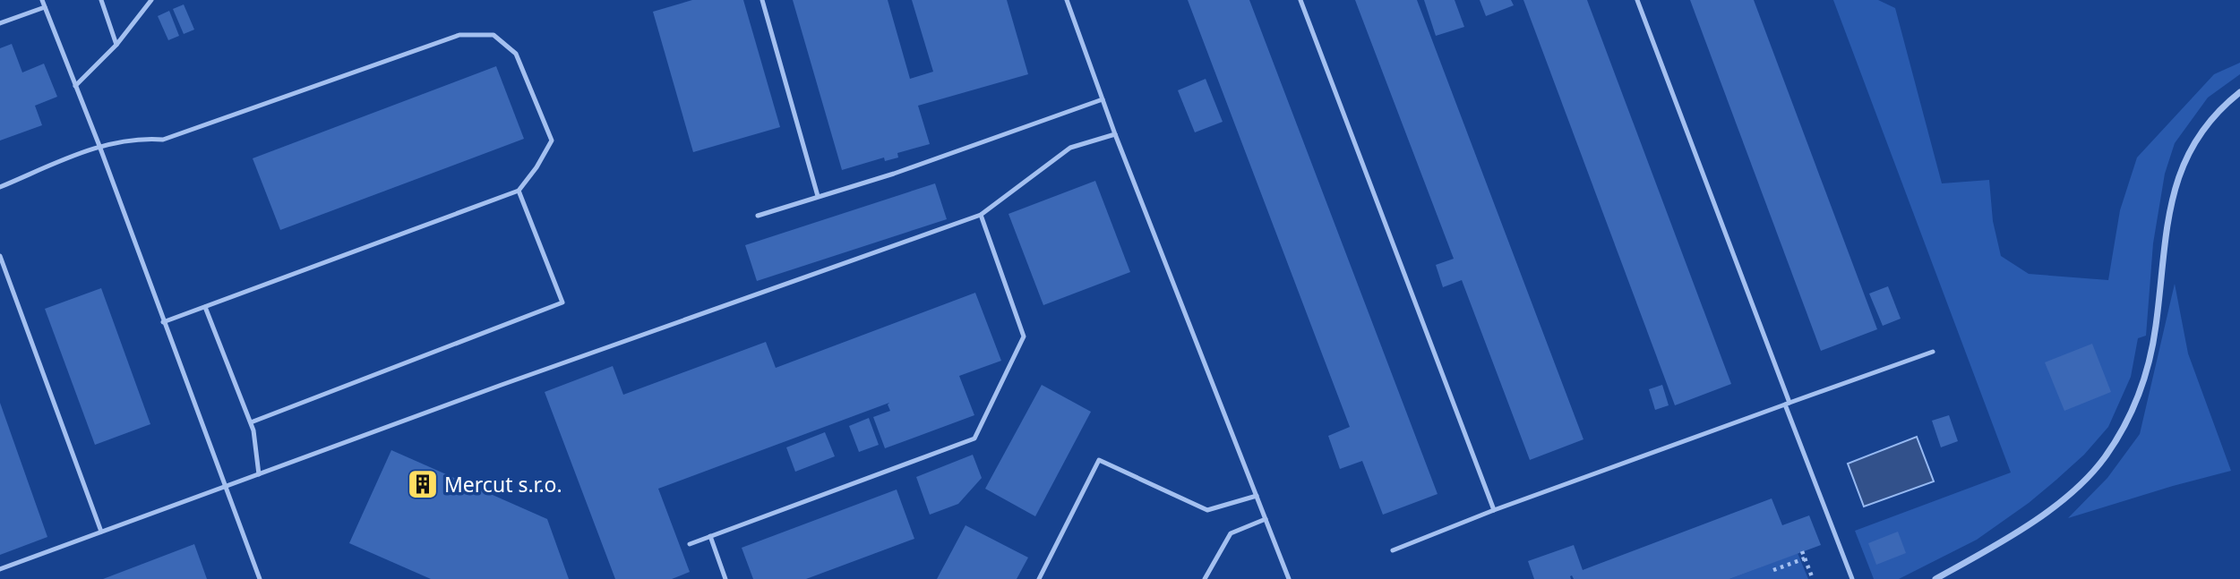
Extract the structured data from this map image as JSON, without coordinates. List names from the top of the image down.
{
  "places": {
    "building": ["Mercut s.r.o."]
  }
}
